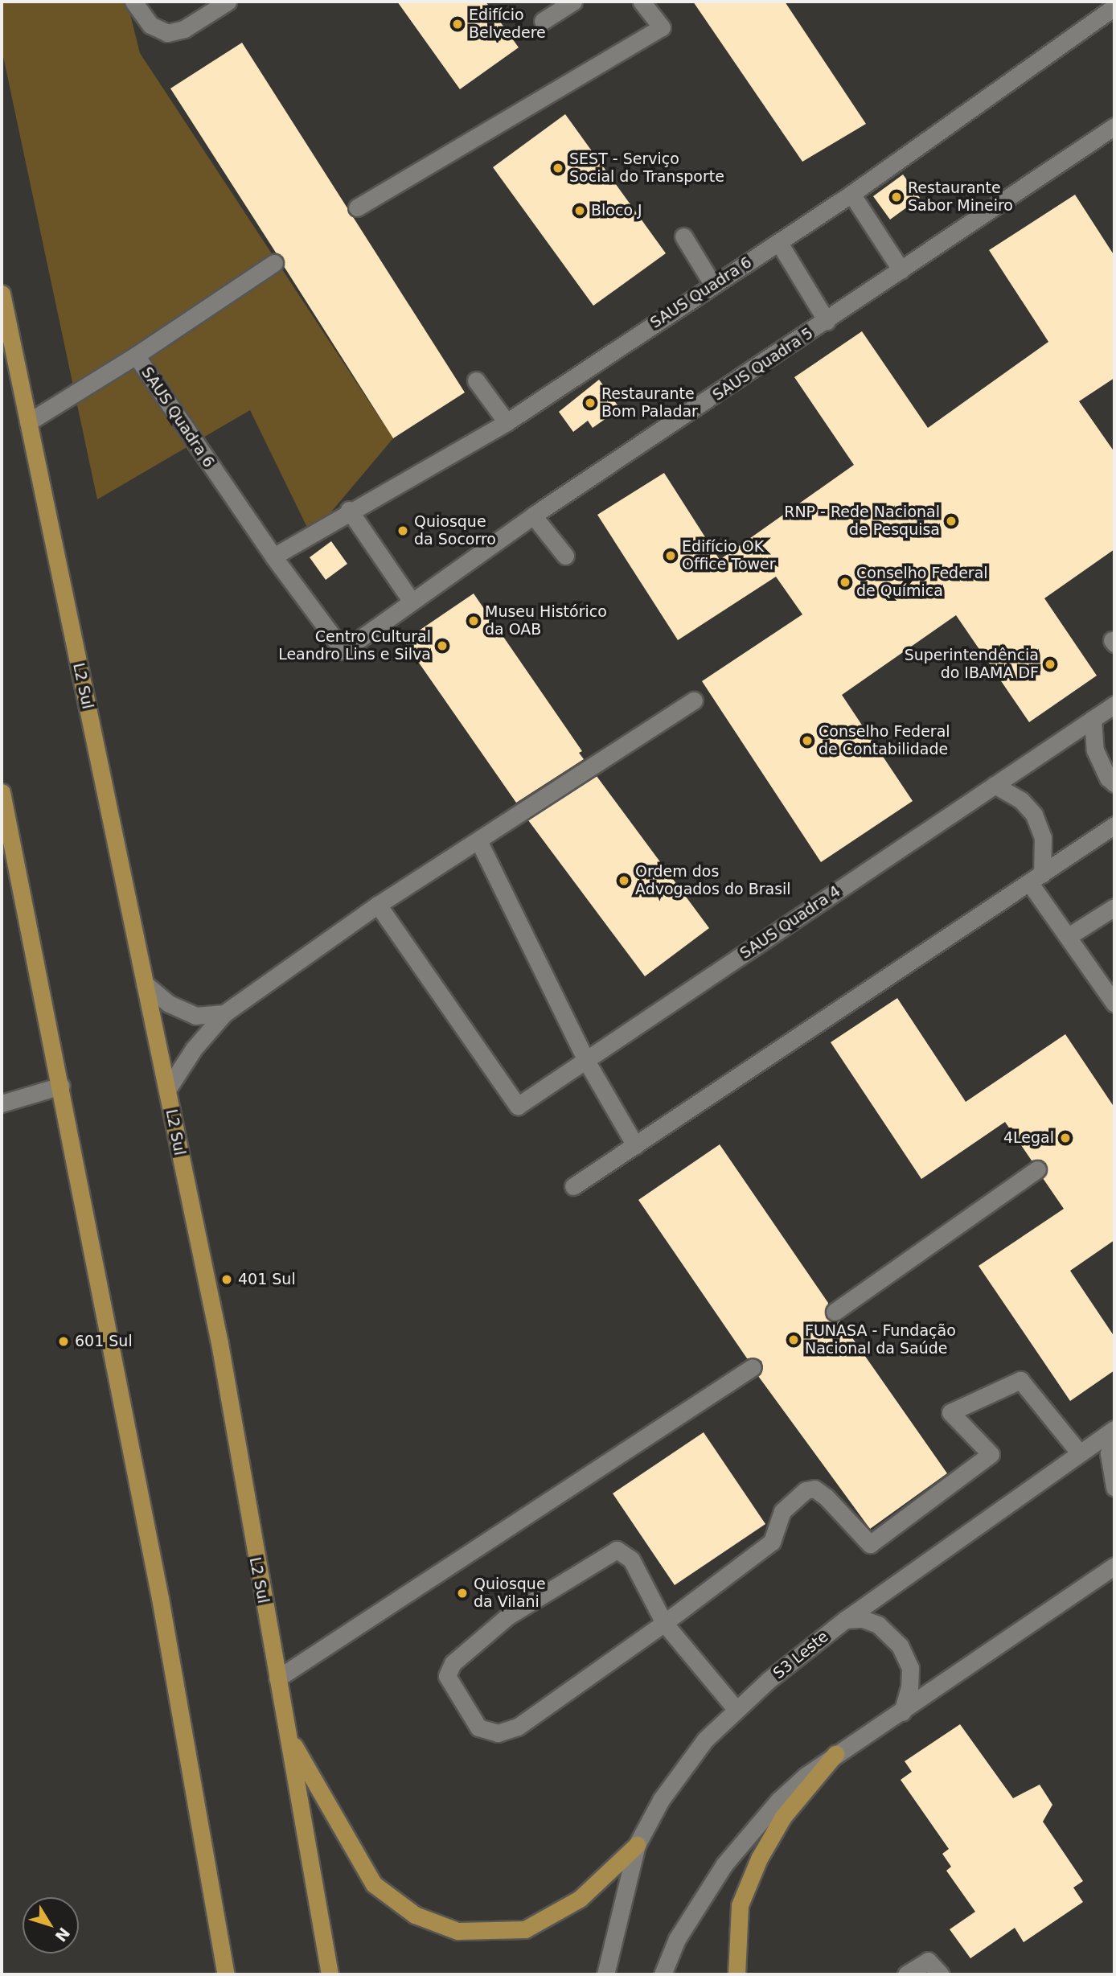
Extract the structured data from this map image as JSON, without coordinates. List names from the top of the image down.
{
  "streets": {
    "main road": [
      "SAUS Quadra 6",
      "SAUS Quadra 5",
      "L2 Sul",
      "SAUS Quadra 4",
      "S3 Leste"
    ]
  },
  "crossings": [
    ["SAUS Quadra 6", "SAUS Quadra 5"],
    ["SAUS Quadra 6", "L2 Sul"]
  ],
  "places": [
    "Edifício Belvedere",
    "SEST - Serviço Social do Transporte",
    "Restaurante Sabor Mineiro",
    "Bloco J",
    "Restaurante Bom Paladar",
    "RNP - Rede Nacional de Pesquisa",
    "Quiosque da Socorro",
    "Edifício OK Office Tower",
    "Conselho Federal de Química",
    "Museu Histórico da OAB",
    "Centro Cultural Leandro Lins e Silva",
    "Superintendência do IBAMA DF",
    "Conselho Federal de Contabilidade",
    "Ordem dos Advogados do Brasil",
    "4Legal",
    "401 Sul",
    "FUNASA - Fundação Nacional da Saúde",
    "601 Sul",
    "Quiosque da Vilani"
  ],
  "north": "bottom right"
}
